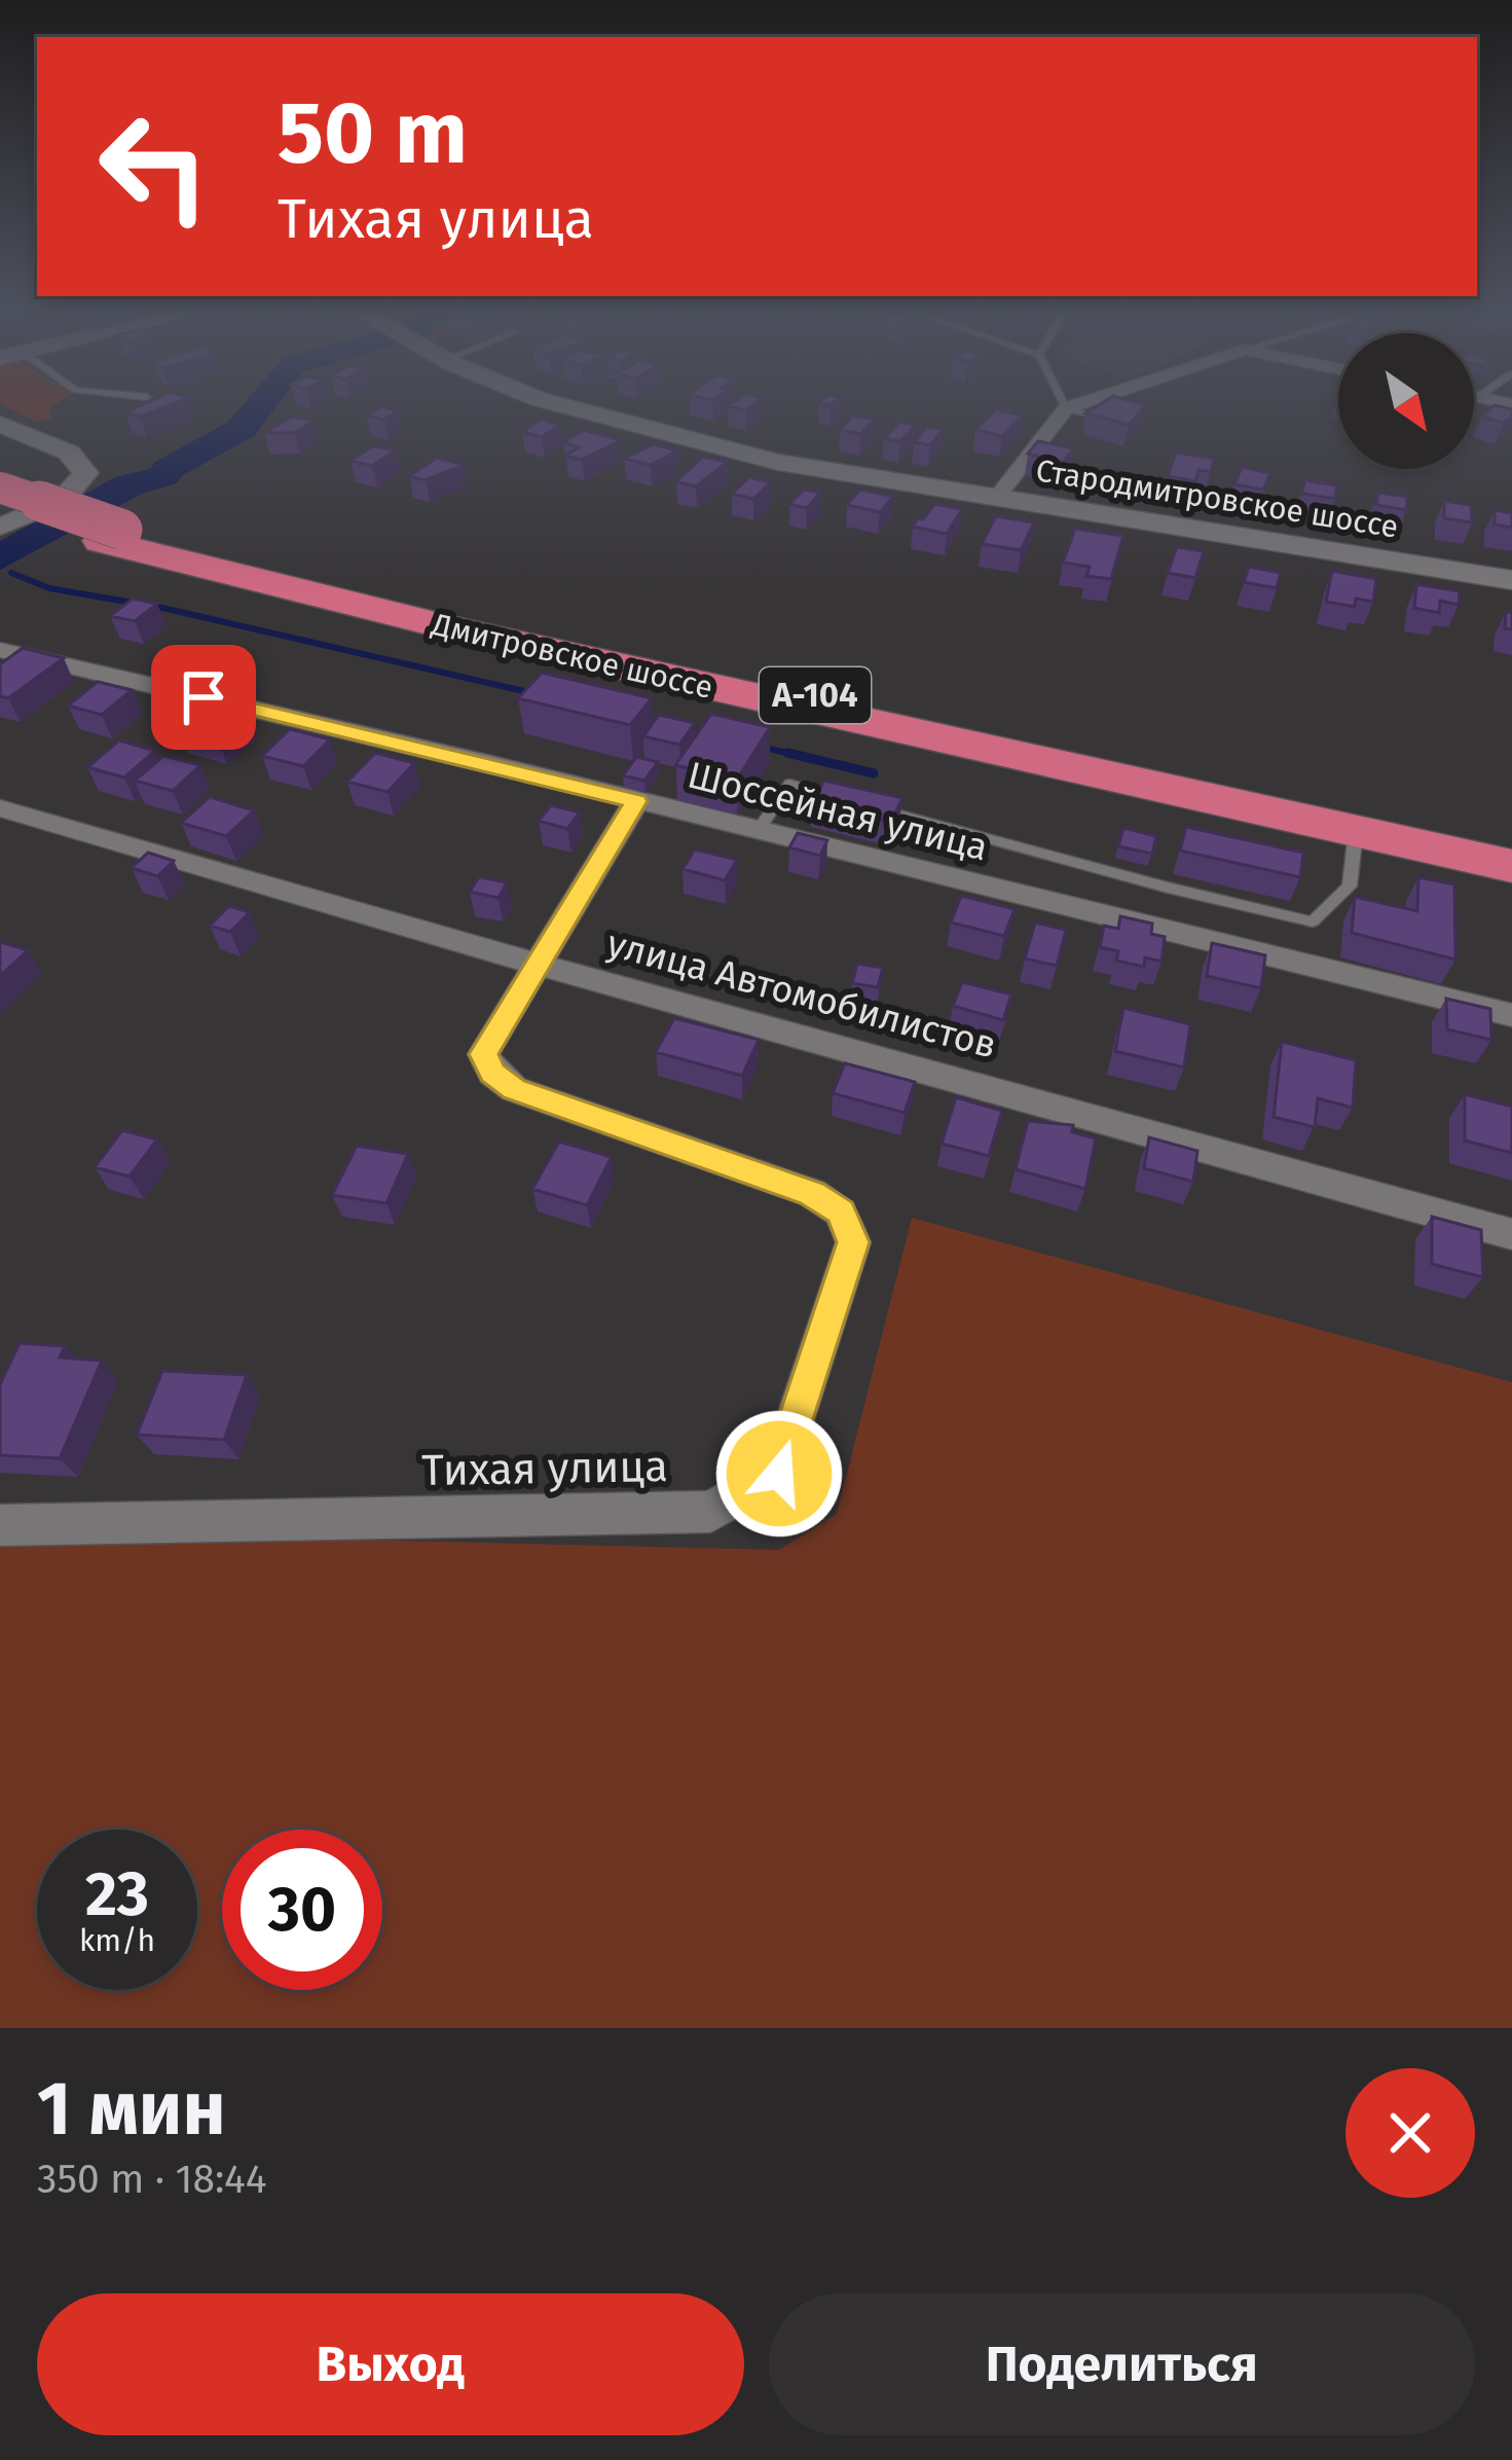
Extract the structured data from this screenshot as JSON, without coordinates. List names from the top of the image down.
{
  "streets": {
    "highway": ["Дмитровское шоссе", "А-104"],
    "street": [
      "Стародмитровское шоссе",
      "Шоссейная улица",
      "улица Автомобилистов",
      "Тихая улица"
    ]
  },
  "crossings": [
    ["Шоссейная улица", "Тихая улица"],
    ["улица Автомобилистов", "Тихая улица"]
  ],
  "north": "bottom right",
  "page": {
    "turn": ["50 m", "Тихая улица"],
    "speed": "23 km/h",
    "limit": "30",
    "heading": ["1 мин", "350 m · 18:44"],
    "buttons": ["Выход", "Поделиться"]
  }
}
